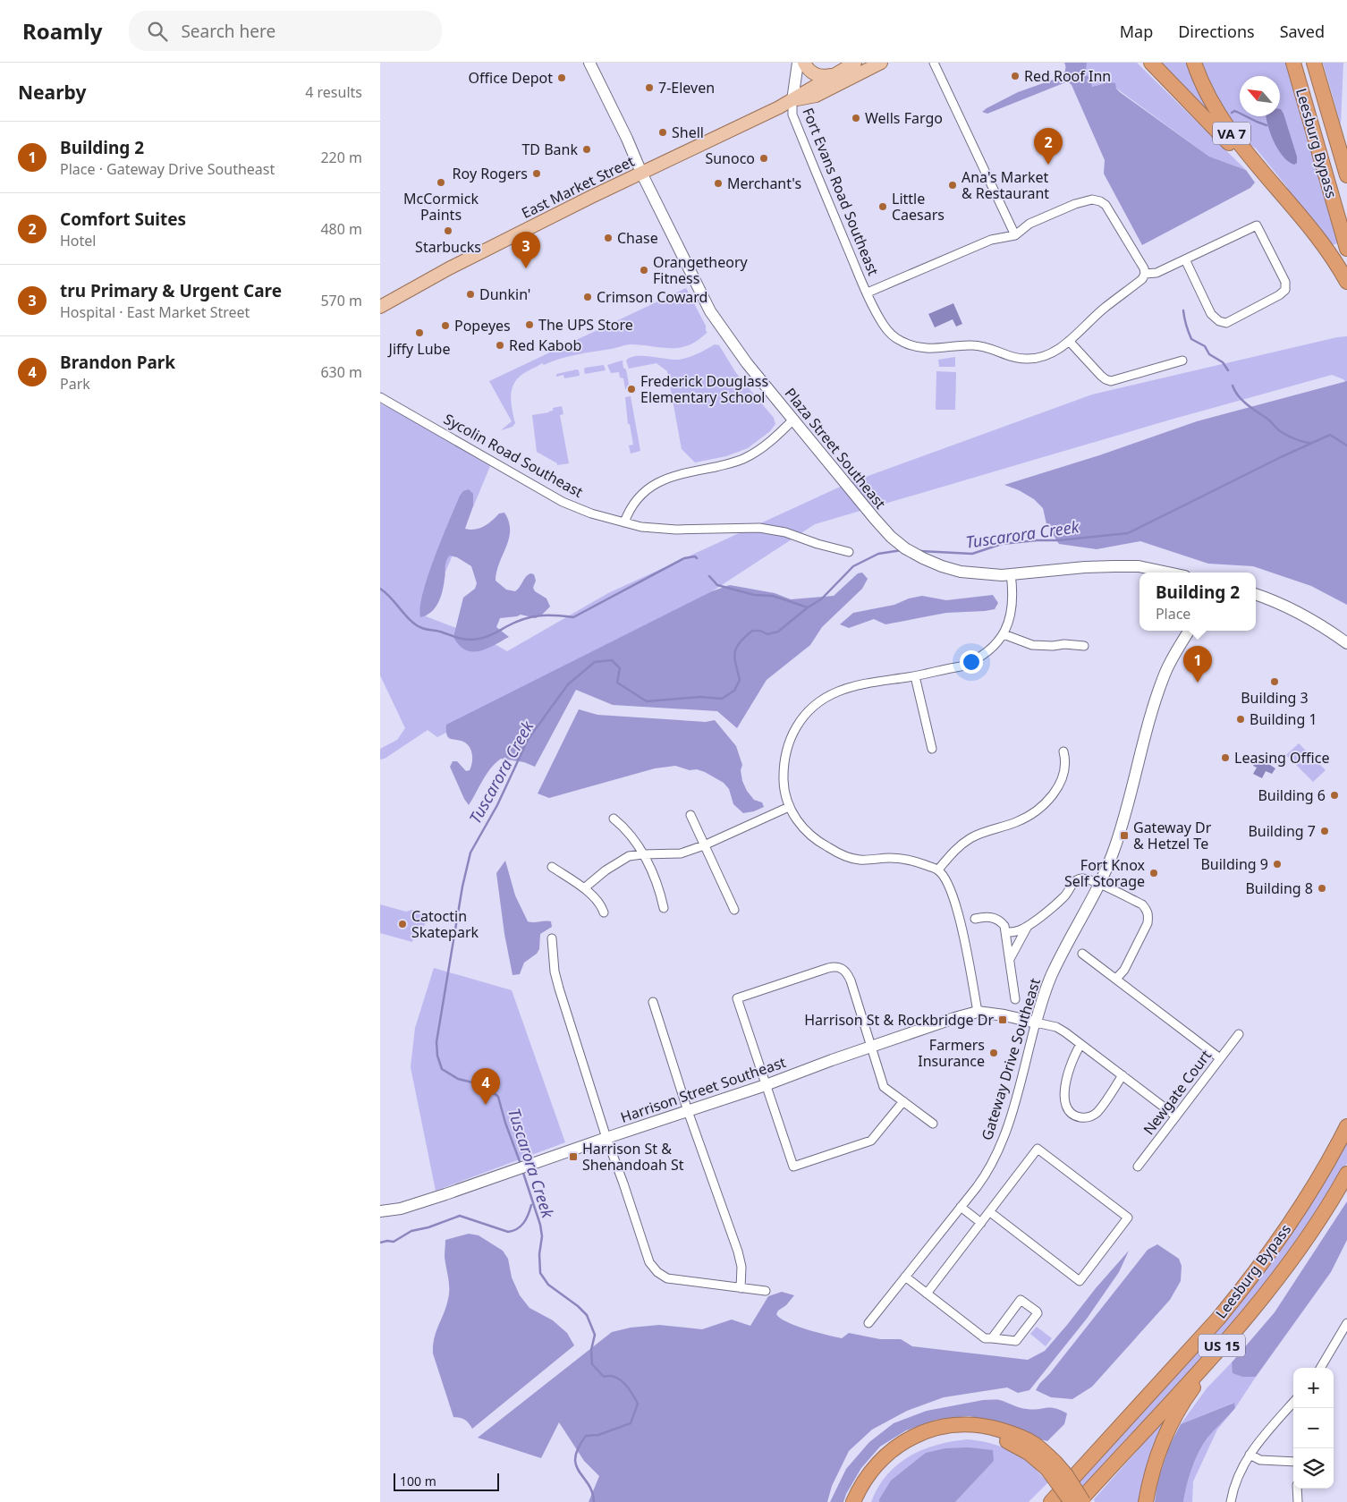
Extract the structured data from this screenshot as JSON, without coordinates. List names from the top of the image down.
{
  "streets": {
    "highway": ["VA 7", "Leesburg Bypass", "US 15"],
    "main road": ["East Market Street"],
    "street": [
      "Fort Evans Road Southeast",
      "Plaza Street Southeast",
      "Sycolin Road Southeast",
      "Gateway Drive Southeast",
      "Harrison Street Southeast",
      "Newgate Court"
    ]
  },
  "crossings": [
    ["East Market Street", "Fort Evans Road Southeast"],
    ["East Market Street", "Plaza Street Southeast"],
    ["Gateway Drive Southeast", "Harrison Street Southeast"]
  ],
  "water": ["Tuscarora Creek"],
  "places": {
    "other": [
      "Red Roof Inn",
      "Office Depot",
      "7-Eleven",
      "Wells Fargo",
      "Shell",
      "TD Bank",
      "Sunoco",
      "Roy Rogers",
      "McCormick Paints",
      "Merchant's",
      "Ana's Market & Restaurant",
      "Little Caesars",
      "Starbucks",
      "Chase",
      "Orangetheory Fitness",
      "Dunkin'",
      "Crimson Coward",
      "The UPS Store",
      "Popeyes",
      "Jiffy Lube",
      "Red Kabob",
      "Frederick Douglass Elementary School",
      "Building 3",
      "Building 1",
      "Leasing Office",
      "Building 6",
      "Building 7",
      "Building 9",
      "Fort Knox Self Storage",
      "Building 8",
      "Catoctin Skatepark",
      "Farmers Insurance"
    ],
    "transit": ["Gateway Dr & Hetzel Te", "Harrison St & Rockbridge Dr", "Harrison St & Shenandoah St"]
  },
  "scale_bar": "100 m",
  "north": "top left",
  "page": {
    "header": "Roamly",
    "search": "Search here",
    "nav": ["Map", "Directions", "Saved"],
    "heading": ["Nearby", "4 results"],
    "list": [
      {
        "mark": "1",
        "name": "Building 2",
        "note": "Place · Gateway Drive Southeast",
        "value": "220 m"
      },
      {
        "mark": "2",
        "name": "Comfort Suites",
        "note": "Hotel",
        "value": "480 m"
      },
      {
        "mark": "3",
        "name": "tru Primary & Urgent Care",
        "note": "Hospital · East Market Street",
        "value": "570 m"
      },
      {
        "mark": "4",
        "name": "Brandon Park",
        "note": "Park",
        "value": "630 m"
      }
    ],
    "pins": [
      "2",
      "3",
      "1",
      "4"
    ],
    "popup": ["Building 2", "Place"],
    "map_buttons": ["+", "−"],
    "scale": "100 m"
  }
}
